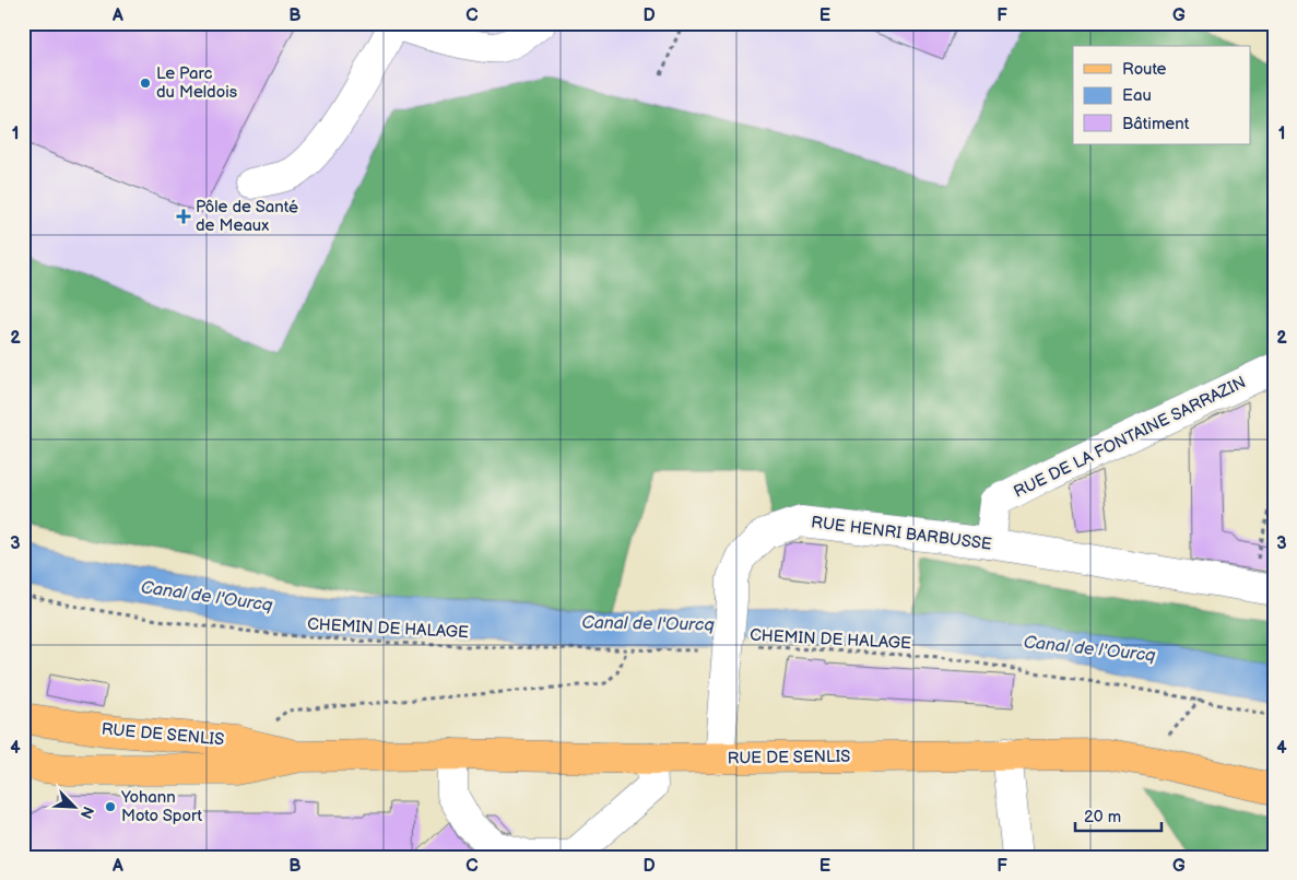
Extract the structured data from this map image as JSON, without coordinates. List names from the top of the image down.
{
  "streets": {
    "main road": ["RUE DE SENLIS"],
    "street": ["RUE DE LA FONTAINE SARRAZIN", "RUE HENRI BARBUSSE"],
    "path": ["CHEMIN DE HALAGE"]
  },
  "crossings": [
    ["RUE DE LA FONTAINE SARRAZIN", "RUE HENRI BARBUSSE"],
    ["RUE HENRI BARBUSSE", "CHEMIN DE HALAGE"],
    ["RUE HENRI BARBUSSE", "RUE DE SENLIS"]
  ],
  "water": ["Canal de l'Ourcq"],
  "places": {
    "other": ["Le Parc du Meldois", "Yohann Moto Sport"],
    "health": ["Pôle de Santé de Meaux"]
  },
  "legend": ["Route", "Eau", "Bâtiment"],
  "scale_bar": "20 m",
  "north": "bottom right",
  "grid": {
    "columns": [
      "A",
      "B",
      "C",
      "D",
      "E",
      "F",
      "G"
    ],
    "rows": [
      "1",
      "2",
      "3",
      "4"
    ]
  }
}
